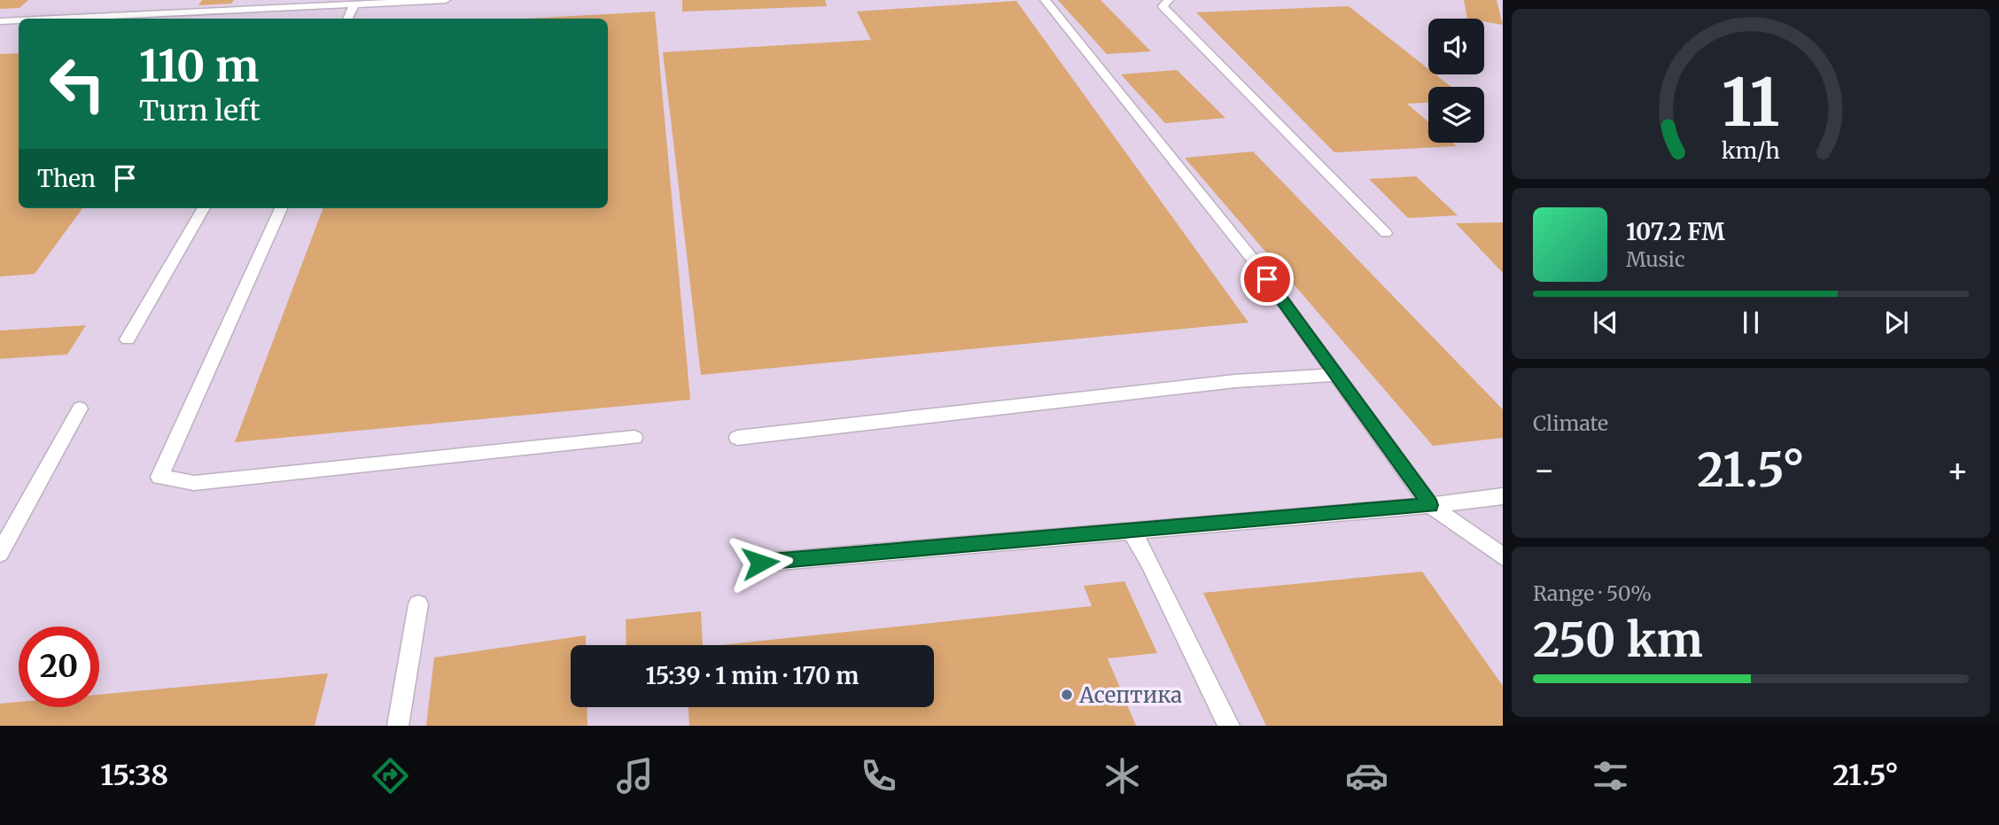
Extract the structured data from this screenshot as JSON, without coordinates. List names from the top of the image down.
{
  "places": ["Асептика"],
  "page": {
    "turn": ["110 m", "Turn left"],
    "then": "Then",
    "song": ["107.2 FM", "Music"],
    "tile": [
      "Climate",
      ["Range · 50%", "250 km"]
    ],
    "heat": ["−", "21.5°", "+"],
    "limit": "20",
    "trip": "15:39 · 1 min · 170 m",
    "tabs": ["15:38", "21.5°"],
    "gauge": ["11", "km/h"]
  }
}
